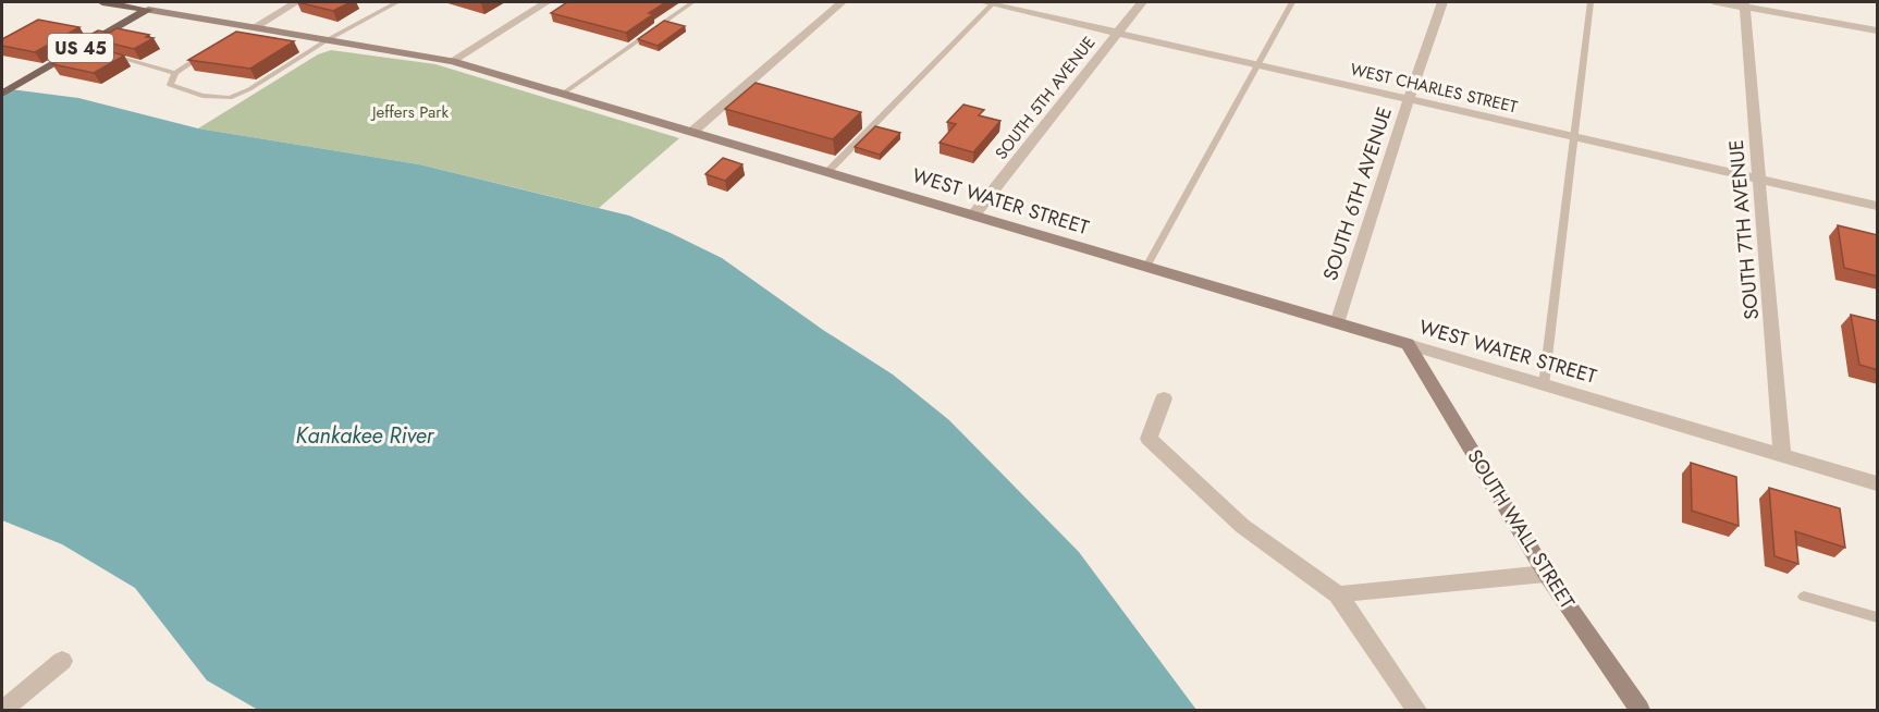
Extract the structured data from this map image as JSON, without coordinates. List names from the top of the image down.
{
  "streets": {
    "main road": ["US 45", "WEST WATER STREET", "SOUTH WALL STREET"],
    "street": [
      "WEST CHARLES STREET",
      "SOUTH 5TH AVENUE",
      "SOUTH 6TH AVENUE",
      "SOUTH 7TH AVENUE"
    ]
  },
  "crossings": [
    ["US 45", "WEST WATER STREET"],
    ["WEST CHARLES STREET", "SOUTH 5TH AVENUE"],
    ["WEST CHARLES STREET", "SOUTH 6TH AVENUE"],
    ["WEST CHARLES STREET", "SOUTH 7TH AVENUE"],
    ["SOUTH 5TH AVENUE", "WEST WATER STREET"],
    ["SOUTH 6TH AVENUE", "WEST WATER STREET"],
    ["WEST WATER STREET", "SOUTH 7TH AVENUE"],
    ["WEST WATER STREET", "SOUTH WALL STREET"]
  ],
  "water": ["Kankakee River"],
  "parks": ["Jeffers Park"]
}
